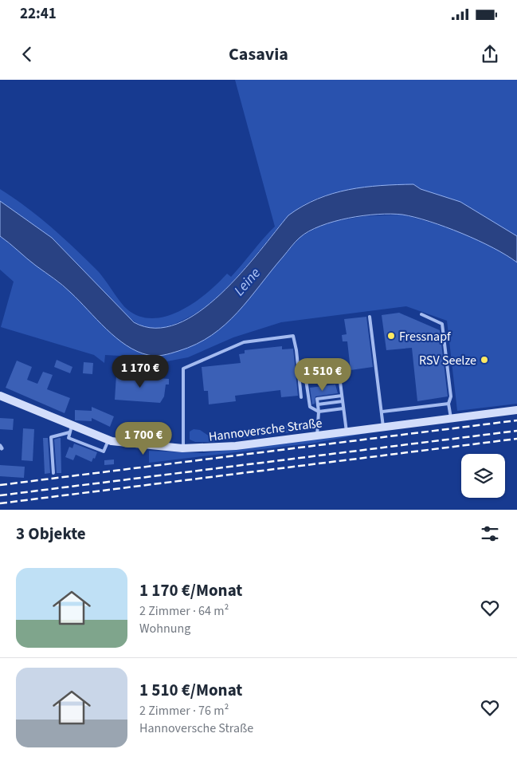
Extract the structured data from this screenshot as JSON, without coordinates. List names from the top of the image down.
{
  "streets": {
    "street": ["Hannoversche Straße"]
  },
  "water": ["Leine"],
  "places": ["Fressnapf", "RSV Seelze"],
  "page": {
    "status": "22:41",
    "header": "Casavia",
    "price": ["1 170 €", "1 510 €", "1 700 €"],
    "heading": "3 Objekte",
    "list": [
      {
        "name": "1 170 €/Monat",
        "note": "2 Zimmer · 64 m² · Wohnung"
      },
      {
        "name": "1 510 €/Monat",
        "note": "2 Zimmer · 76 m² · Hannoversche Straße"
      }
    ]
  }
}
